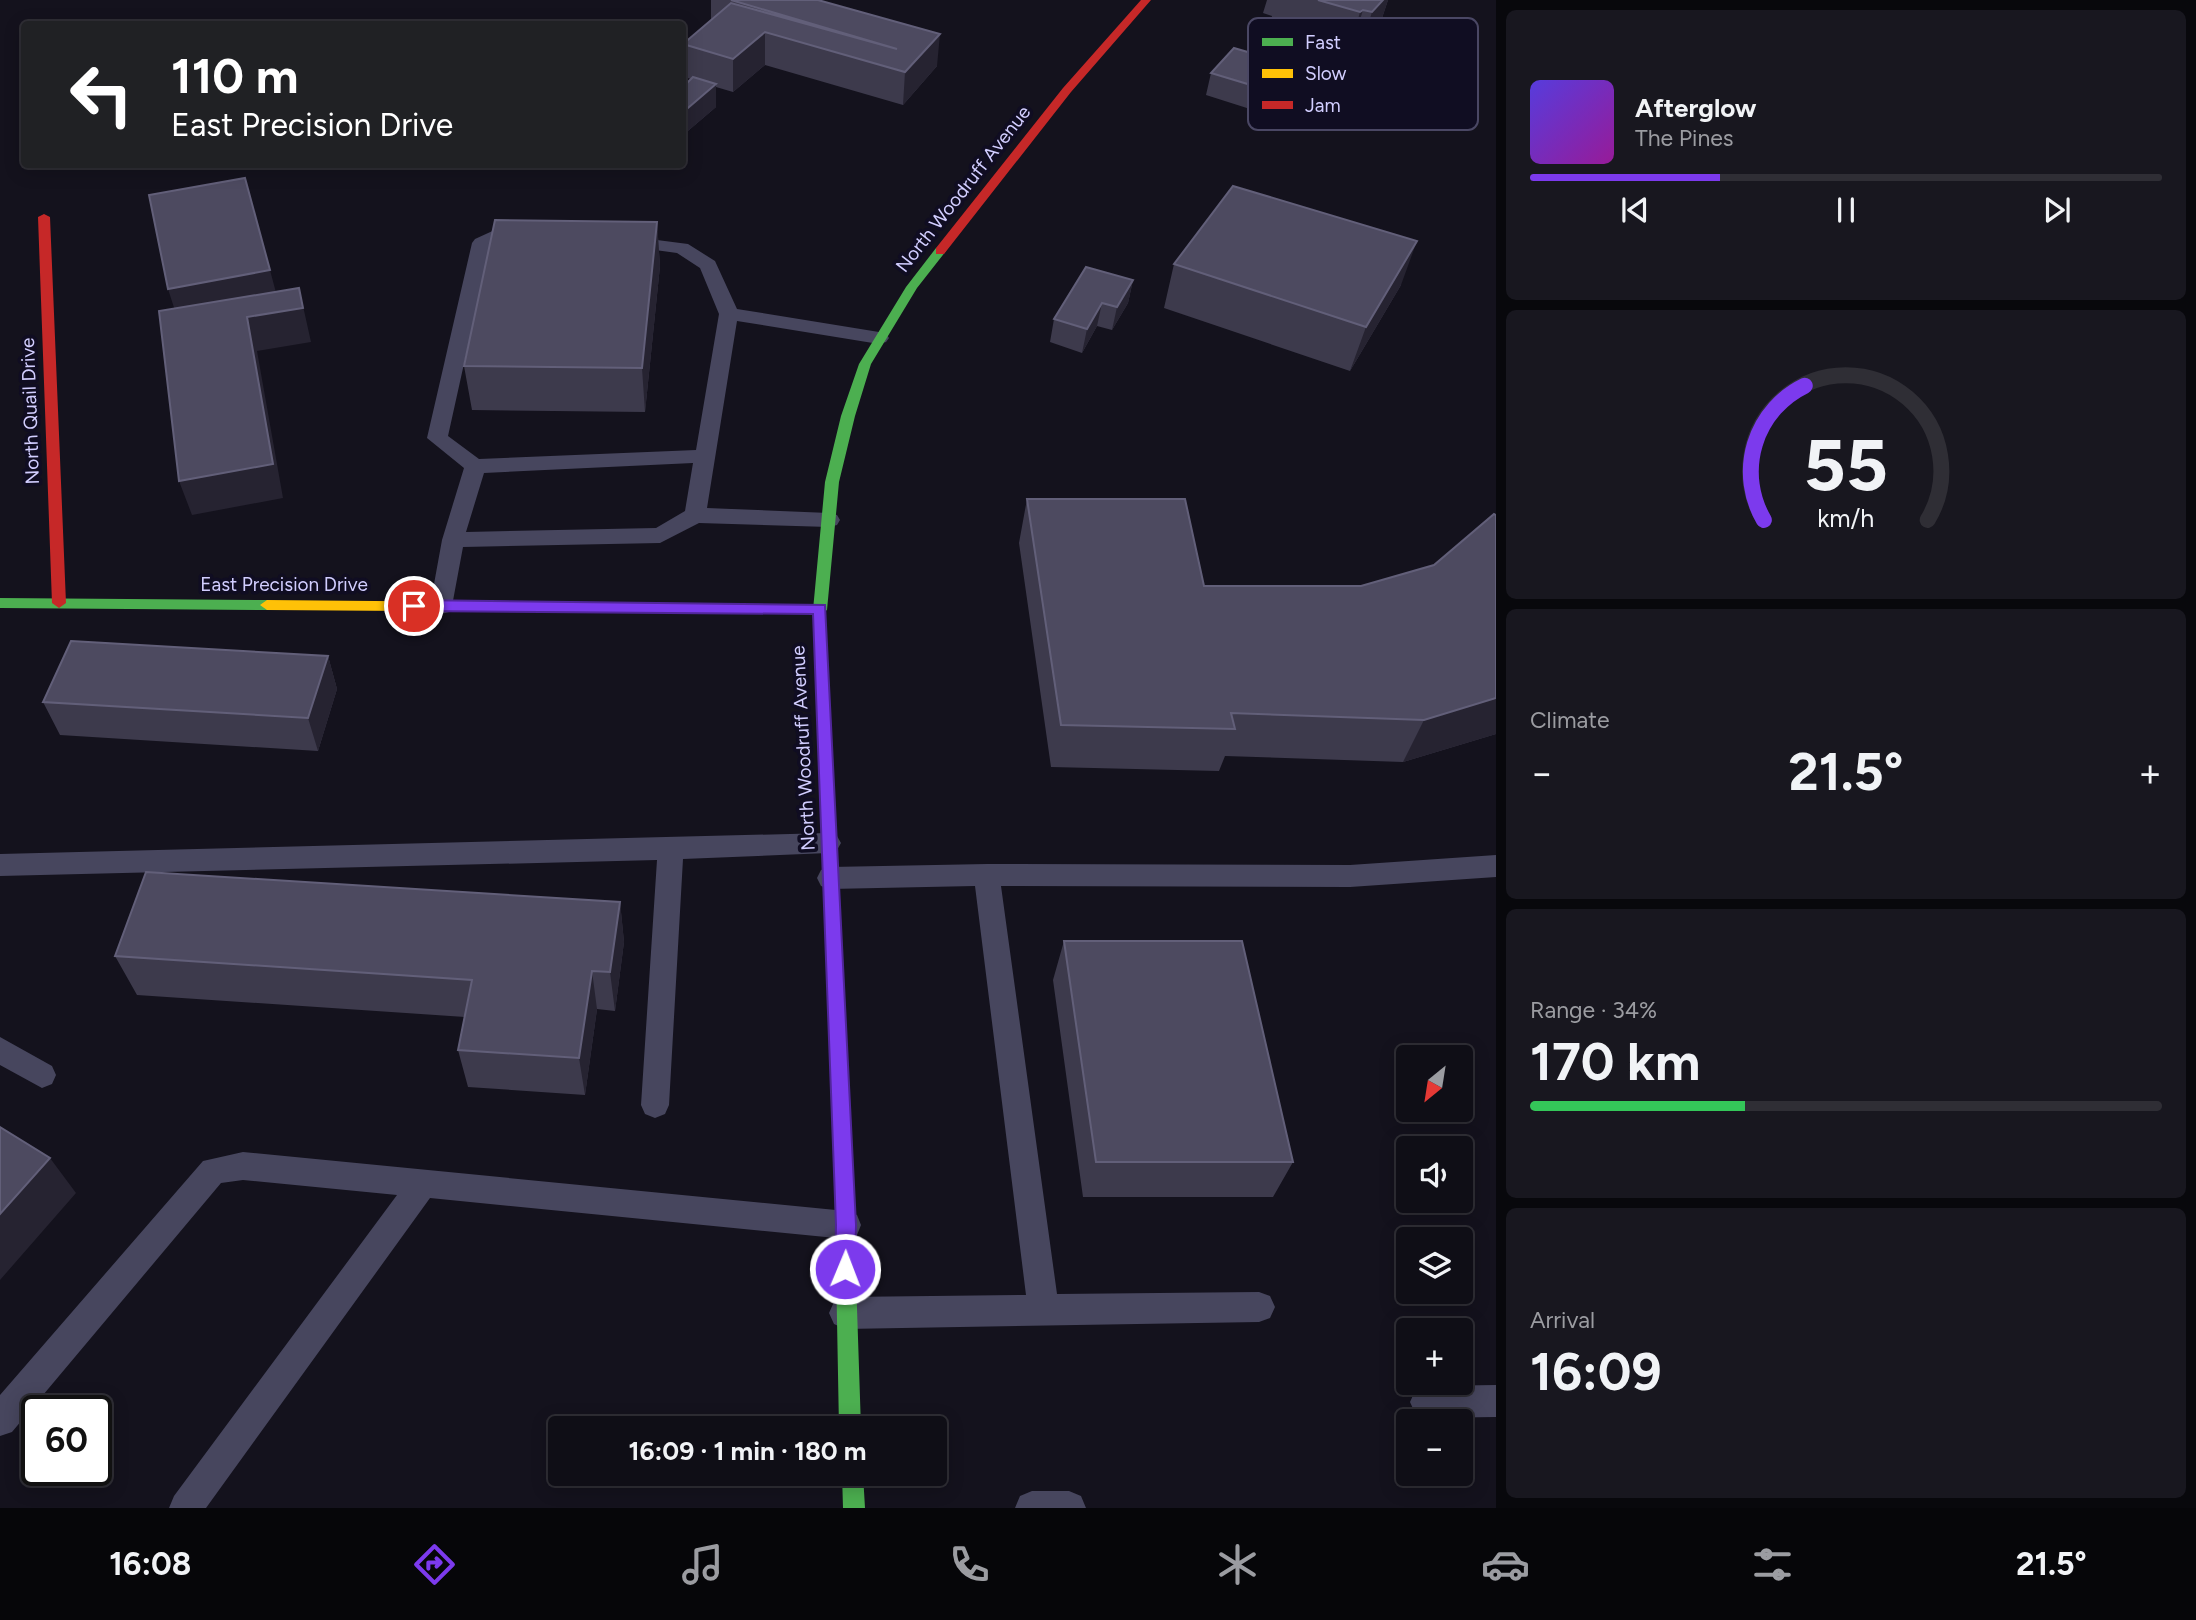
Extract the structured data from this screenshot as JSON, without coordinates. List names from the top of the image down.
{
  "streets": {
    "main road": ["North Woodruff Avenue", "North Quail Drive", "East Precision Drive"]
  },
  "crossings": [
    ["North Woodruff Avenue", "East Precision Drive"],
    ["North Quail Drive", "East Precision Drive"]
  ],
  "legend": ["Fast", "Slow", "Jam"],
  "north": "bottom left",
  "page": {
    "turn": ["110 m", "East Precision Drive"],
    "song": ["Afterglow", "The Pines"],
    "tile": [
      "Climate",
      ["Range · 34%", "170 km"],
      ["Arrival", "16:09"]
    ],
    "heat": ["−", "21.5°", "+"],
    "map_buttons": ["+", "−"],
    "limit": "60",
    "trip": "16:09 · 1 min · 180 m",
    "tabs": ["16:08", "21.5°"],
    "gauge": ["55", "km/h"]
  }
}
